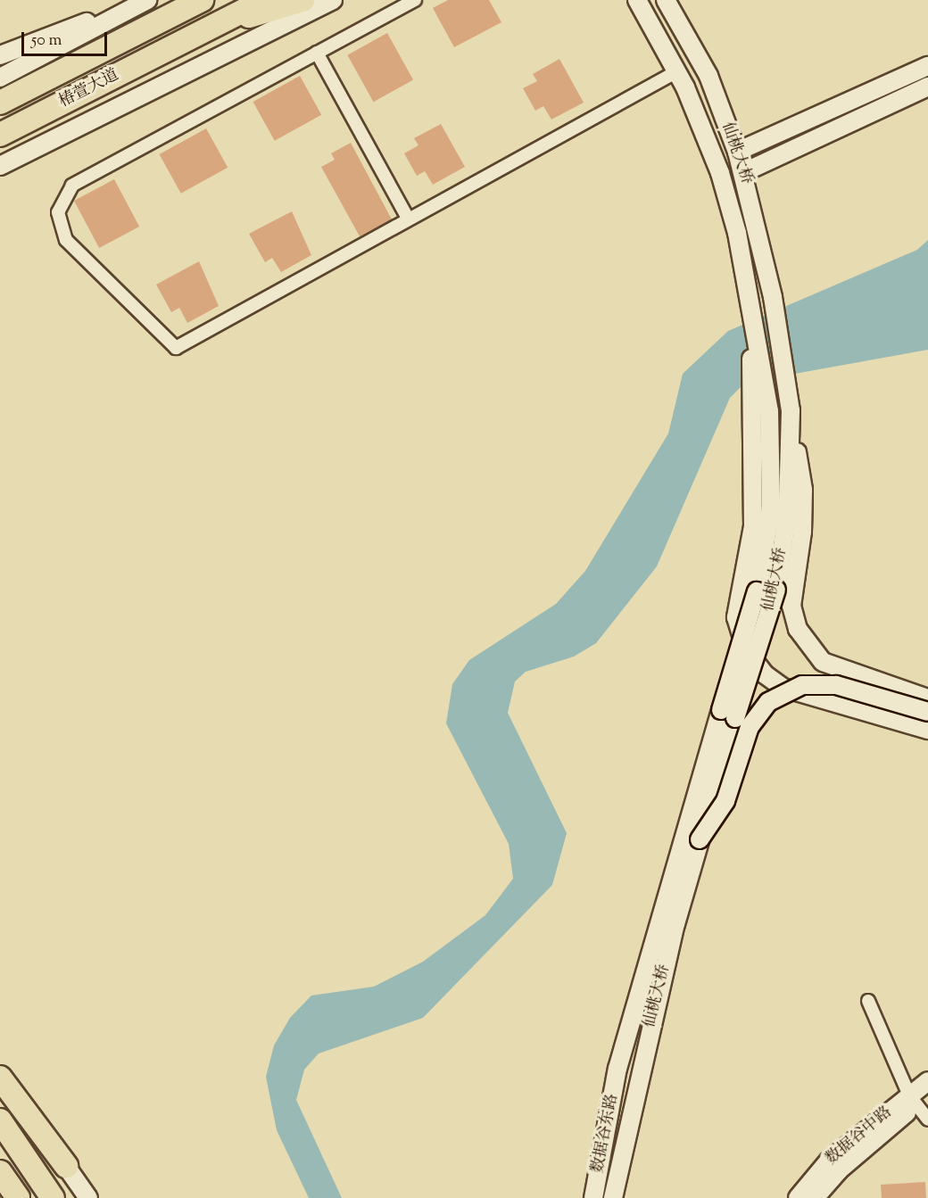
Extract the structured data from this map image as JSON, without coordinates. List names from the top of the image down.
{
  "streets": {
    "highway": ["椿萱大道"],
    "main road": ["仙桃大桥", "数据谷东路", "数据谷中路"]
  },
  "crossings": [
    ["仙桃大桥", "数据谷东路"]
  ],
  "scale_bar": "50 m"
}
